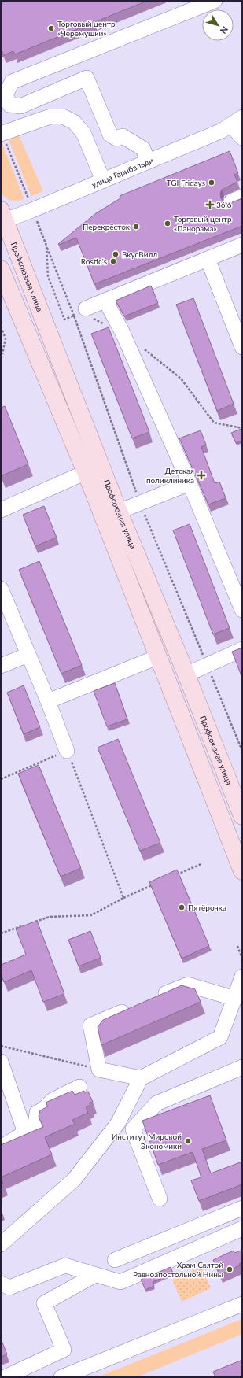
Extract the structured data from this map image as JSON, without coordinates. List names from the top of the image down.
{
  "streets": {
    "main road": ["Профсоюзная улица"],
    "street": ["улица Гарибальди"]
  },
  "crossings": [
    ["улица Гарибальди", "Профсоюзная улица"]
  ],
  "places": {
    "other": [
      "Торговый центр «Черемушки»",
      "TGI Fridays",
      "Торговый центр «Панорама»",
      "Перекрёсток",
      "ВкусВилл",
      "Rostic's",
      "Пятёрочка",
      "Институт Мировой Экономики",
      "Храм Святой Равноапостольной Нины"
    ],
    "health": ["36,6", "Детская поликлиника"]
  },
  "north": "bottom right"
}
